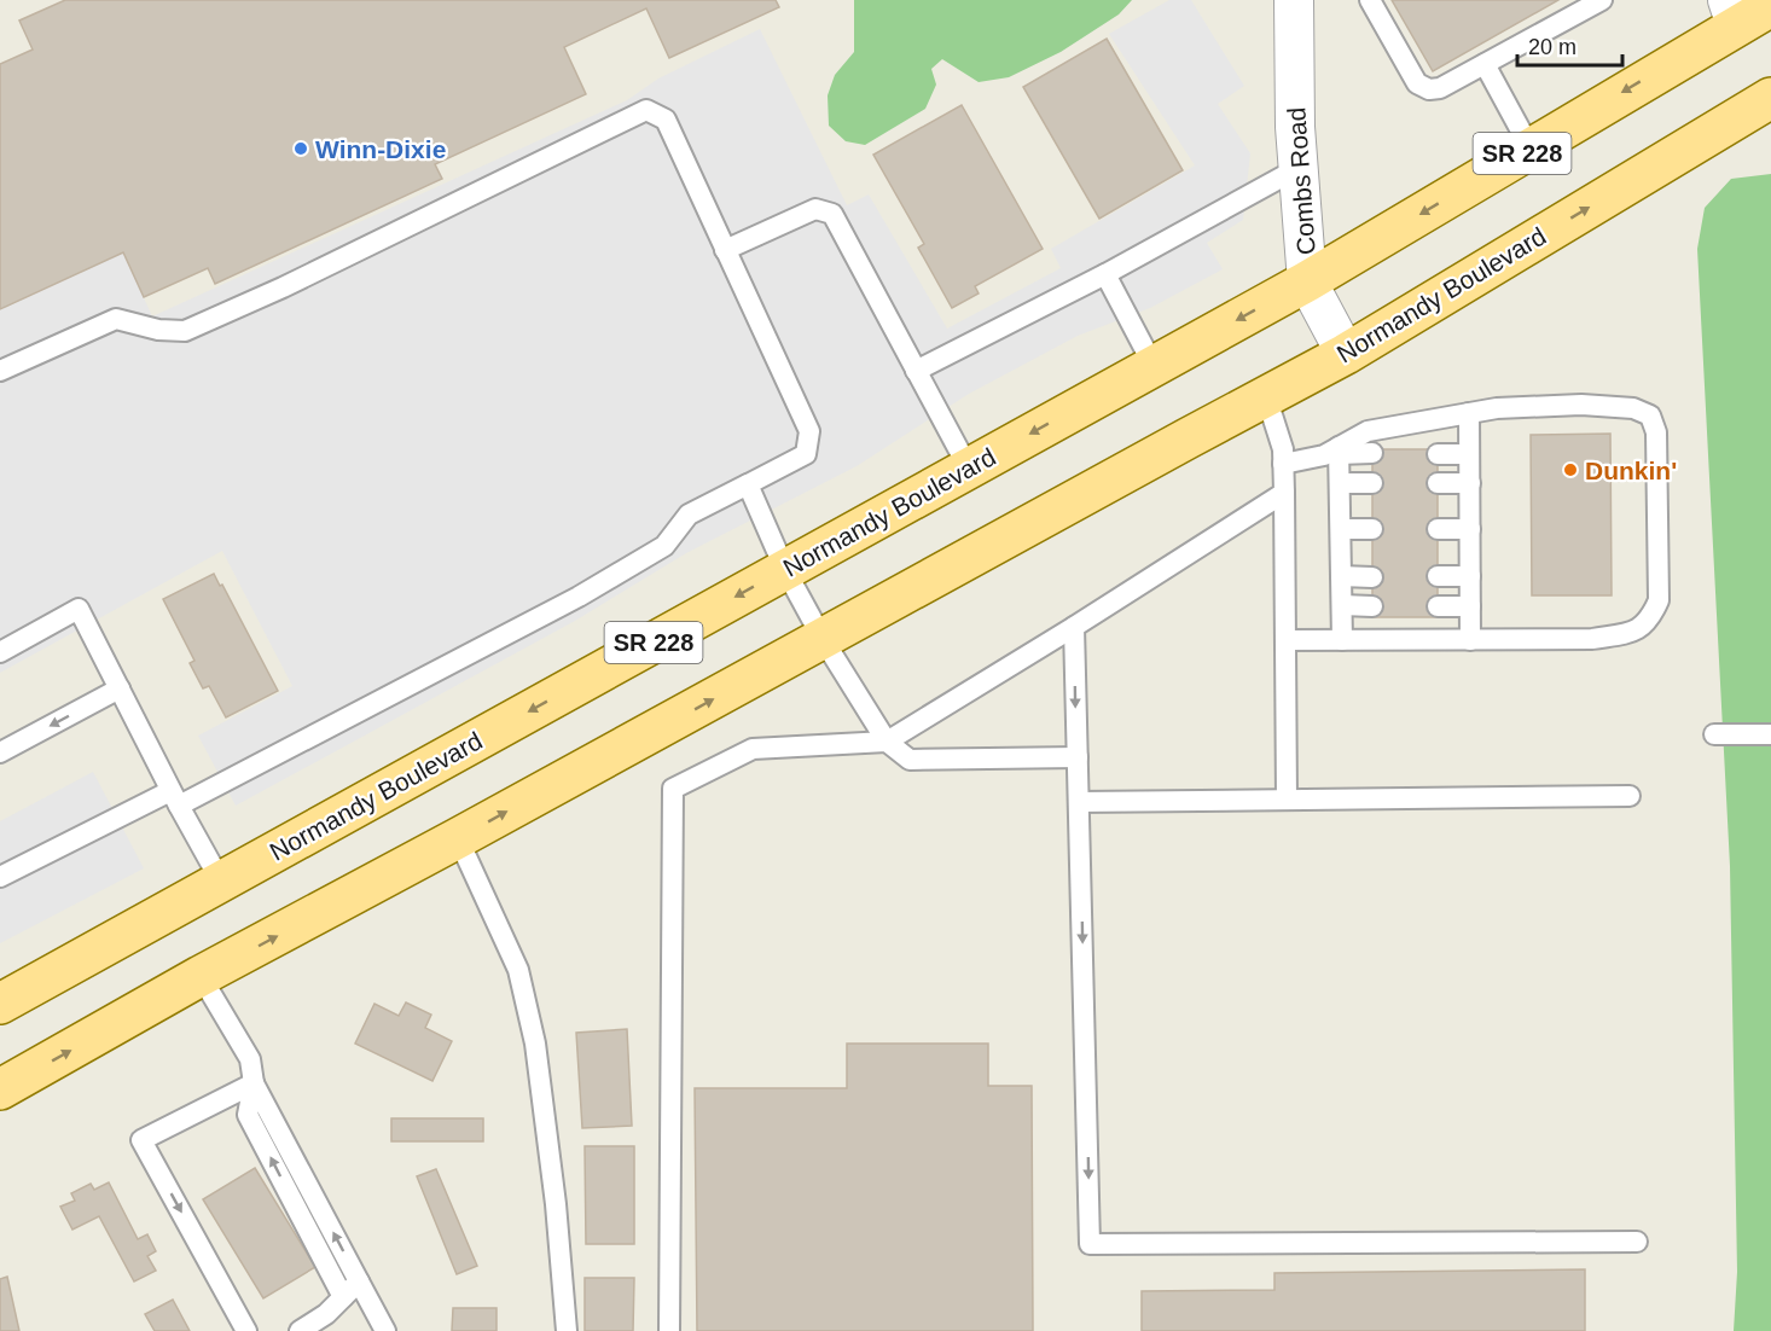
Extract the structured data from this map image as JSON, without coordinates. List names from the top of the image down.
{
  "streets": {
    "main road": ["SR 228", "Normandy Boulevard"],
    "street": ["Combs Road"]
  },
  "crossings": [
    ["Combs Road", "Normandy Boulevard"]
  ],
  "places": ["Winn-Dixie", "Dunkin'"],
  "scale_bar": "20 m"
}
